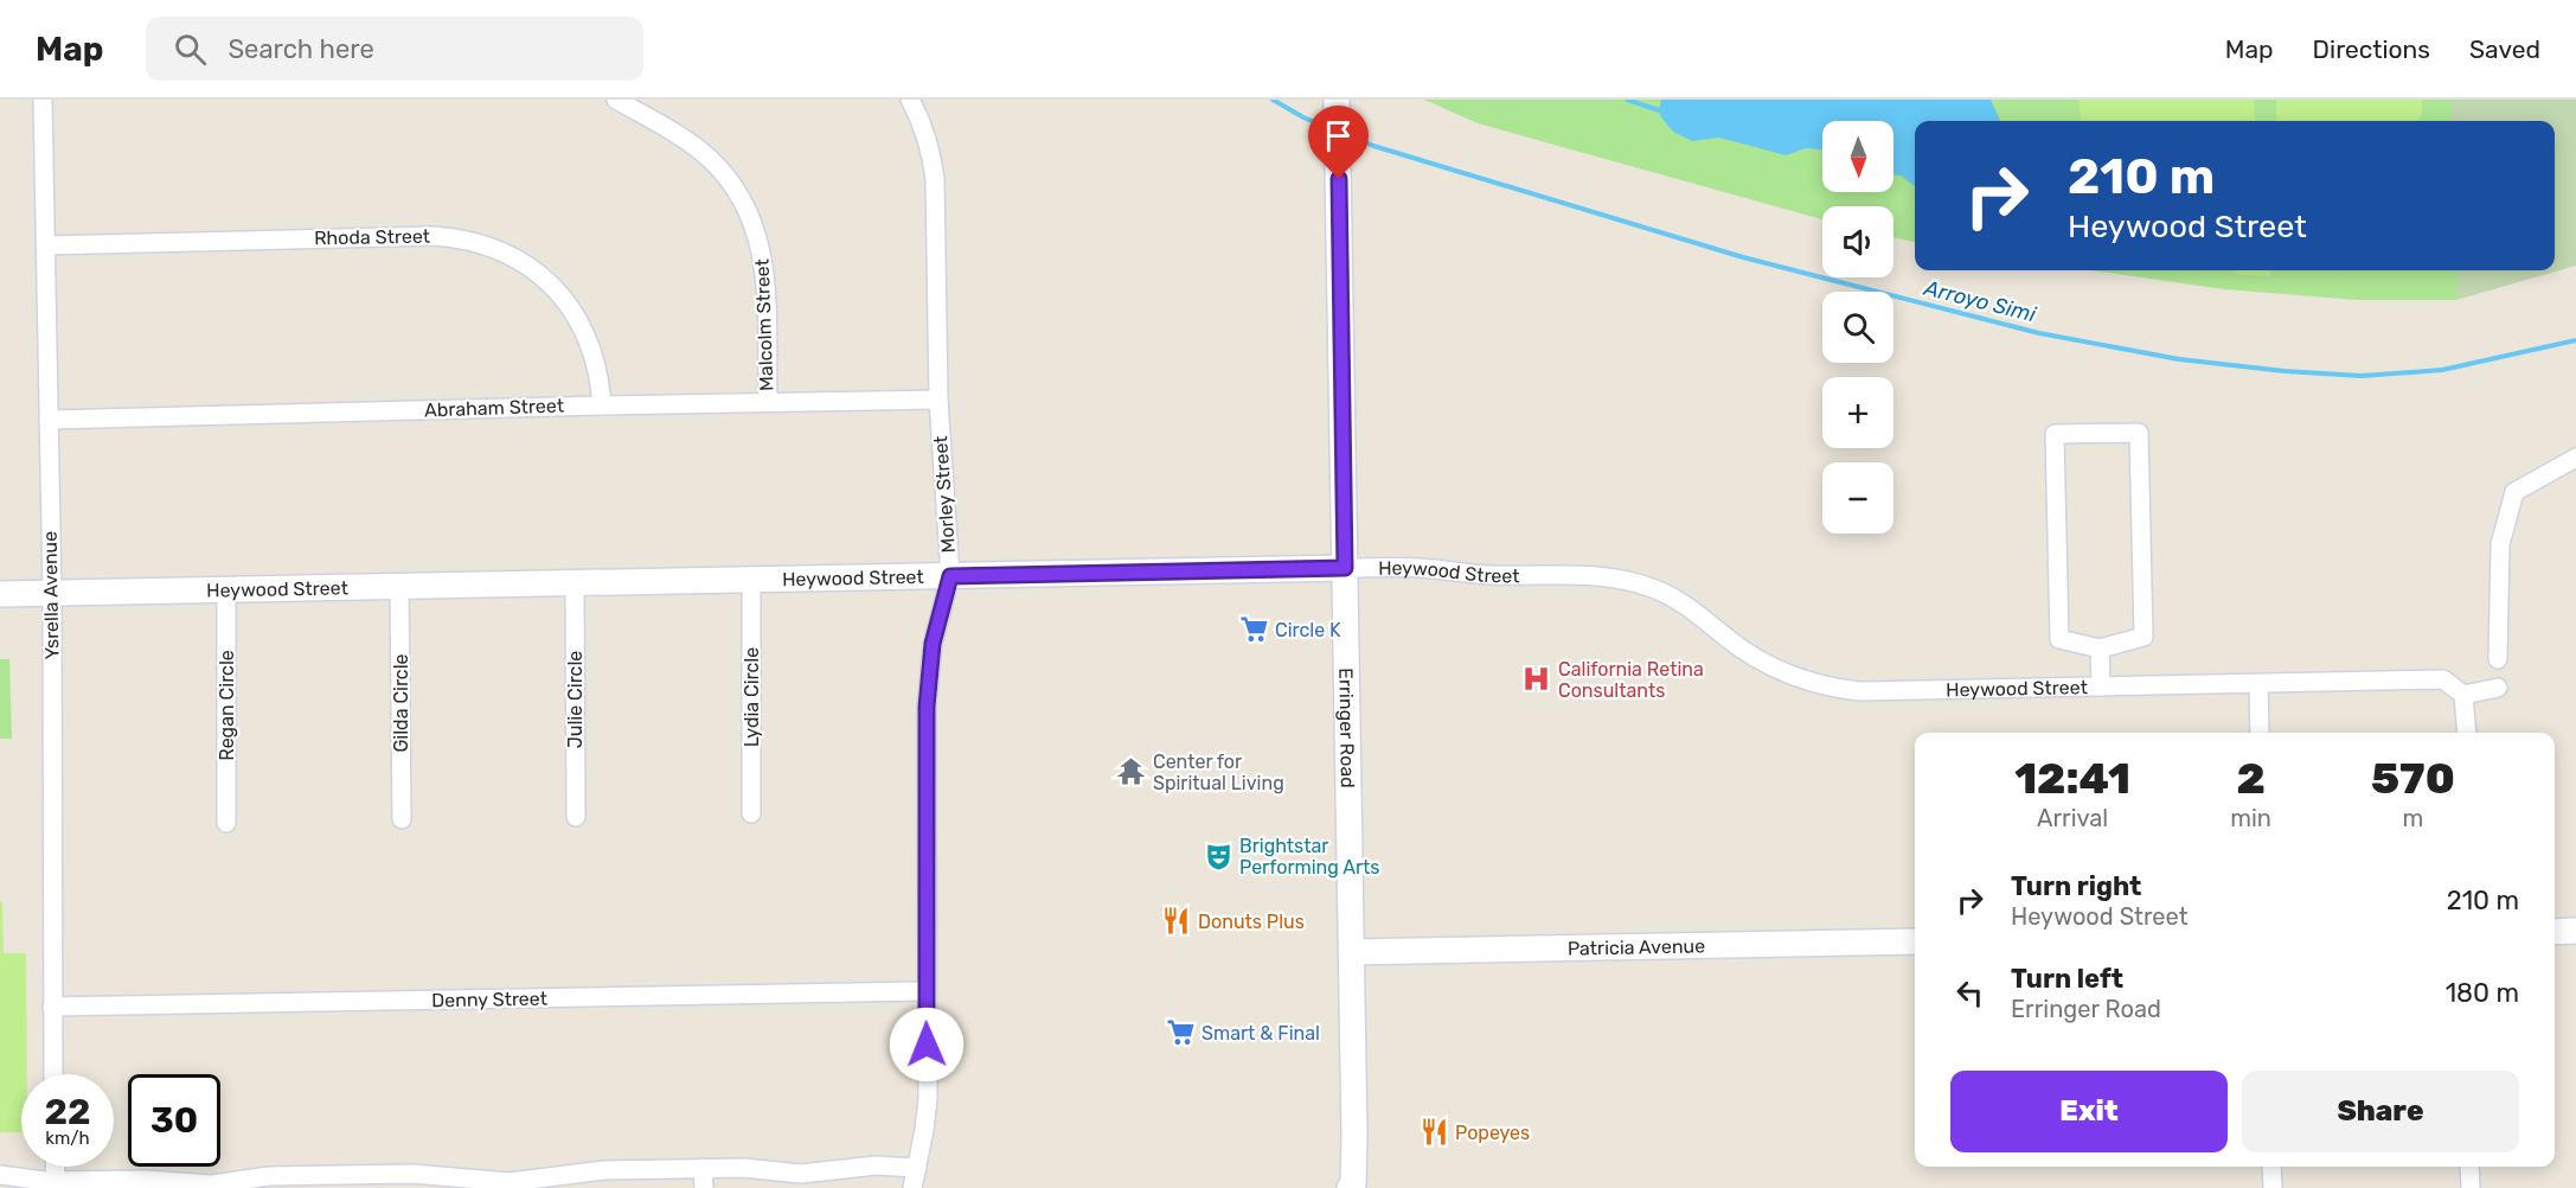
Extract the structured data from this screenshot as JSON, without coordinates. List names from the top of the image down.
{
  "streets": {
    "street": [
      "Rhoda Street",
      "Malcolm Street",
      "Abraham Street",
      "Morley Street",
      "Heywood Street",
      "Ysrella Avenue",
      "Lydia Circle",
      "Julie Circle",
      "Gilda Circle",
      "Regan Circle",
      "Erringer Road",
      "Patricia Avenue",
      "Denny Street"
    ]
  },
  "crossings": [
    ["Rhoda Street", "Abraham Street"],
    ["Rhoda Street", "Ysrella Avenue"],
    ["Malcolm Street", "Abraham Street"],
    ["Abraham Street", "Morley Street"],
    ["Abraham Street", "Ysrella Avenue"],
    ["Morley Street", "Heywood Street"],
    ["Morley Street", "Denny Street"],
    ["Heywood Street", "Ysrella Avenue"],
    ["Heywood Street", "Lydia Circle"],
    ["Heywood Street", "Julie Circle"],
    ["Heywood Street", "Gilda Circle"],
    ["Heywood Street", "Regan Circle"],
    ["Heywood Street", "Erringer Road"],
    ["Ysrella Avenue", "Denny Street"],
    ["Erringer Road", "Patricia Avenue"]
  ],
  "water": ["Arroyo Simi"],
  "places": {
    "supermarket": ["Circle K", "Smart & Final"],
    "hospital": ["California Retina Consultants"],
    "temple": ["Center for Spiritual Living"],
    "theatre": ["Brightstar Performing Arts"],
    "restaurant": ["Donuts Plus", "Popeyes"]
  },
  "north": "bottom",
  "page": {
    "header": "Map",
    "search": "Search here",
    "nav": ["Map", "Directions", "Saved"],
    "map_buttons": ["+", "−"],
    "turn": ["210 m", "Heywood Street"],
    "eta": [
      "12:41",
      "Arrival",
      "2",
      "min",
      "570",
      "m"
    ],
    "list": [
      {
        "name": "Turn right",
        "note": "Heywood Street",
        "value": "210 m"
      },
      {
        "name": "Turn left",
        "note": "Erringer Road",
        "value": "180 m"
      }
    ],
    "buttons": ["Exit", "Share"],
    "speed": "22 km/h",
    "limit": "30"
  }
}
